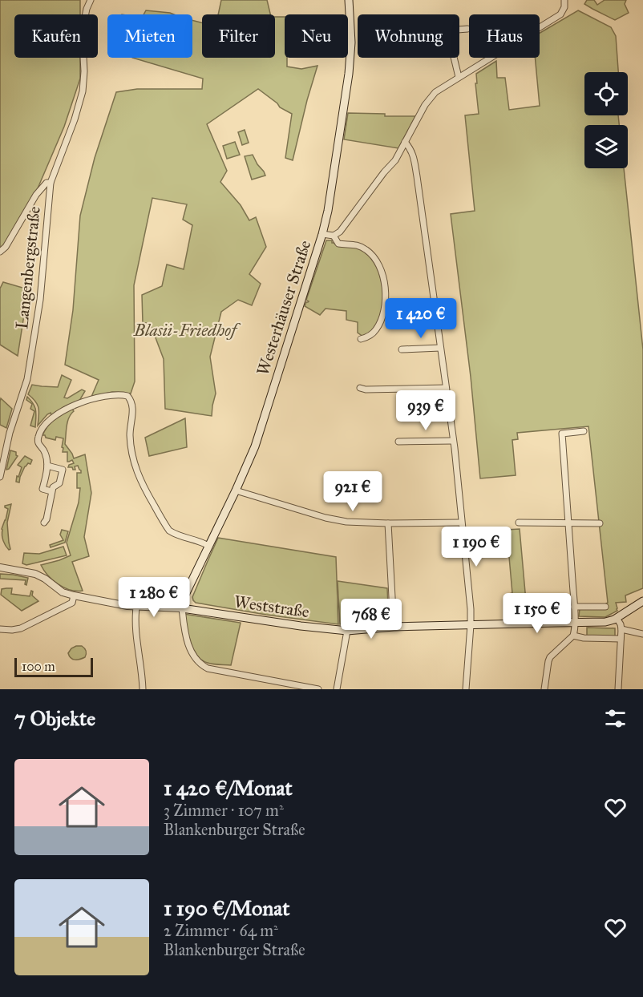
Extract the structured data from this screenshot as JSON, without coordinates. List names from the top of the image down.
{
  "streets": {
    "main road": ["Westerhäuser Straße", "Weststraße"],
    "street": ["Langenbergstraße"]
  },
  "crossings": [
    ["Westerhäuser Straße", "Weststraße"]
  ],
  "parks": ["Blasii-Friedhof"],
  "scale_bar": "100 m",
  "page": {
    "chip": [
      "Kaufen",
      "Mieten",
      "Filter",
      "Neu",
      "Wohnung",
      "Haus"
    ],
    "price": [
      "1 420 €",
      "939 €",
      "921 €",
      "1 190 €",
      "1 280 €",
      "1 150 €",
      "768 €"
    ],
    "scale": "100 m",
    "heading": "7 Objekte",
    "list": [
      {
        "name": "1 420 €/Monat",
        "note": "3 Zimmer · 107 m² · Blankenburger Straße"
      },
      {
        "name": "1 190 €/Monat",
        "note": "2 Zimmer · 64 m² · Blankenburger Straße"
      }
    ]
  }
}
